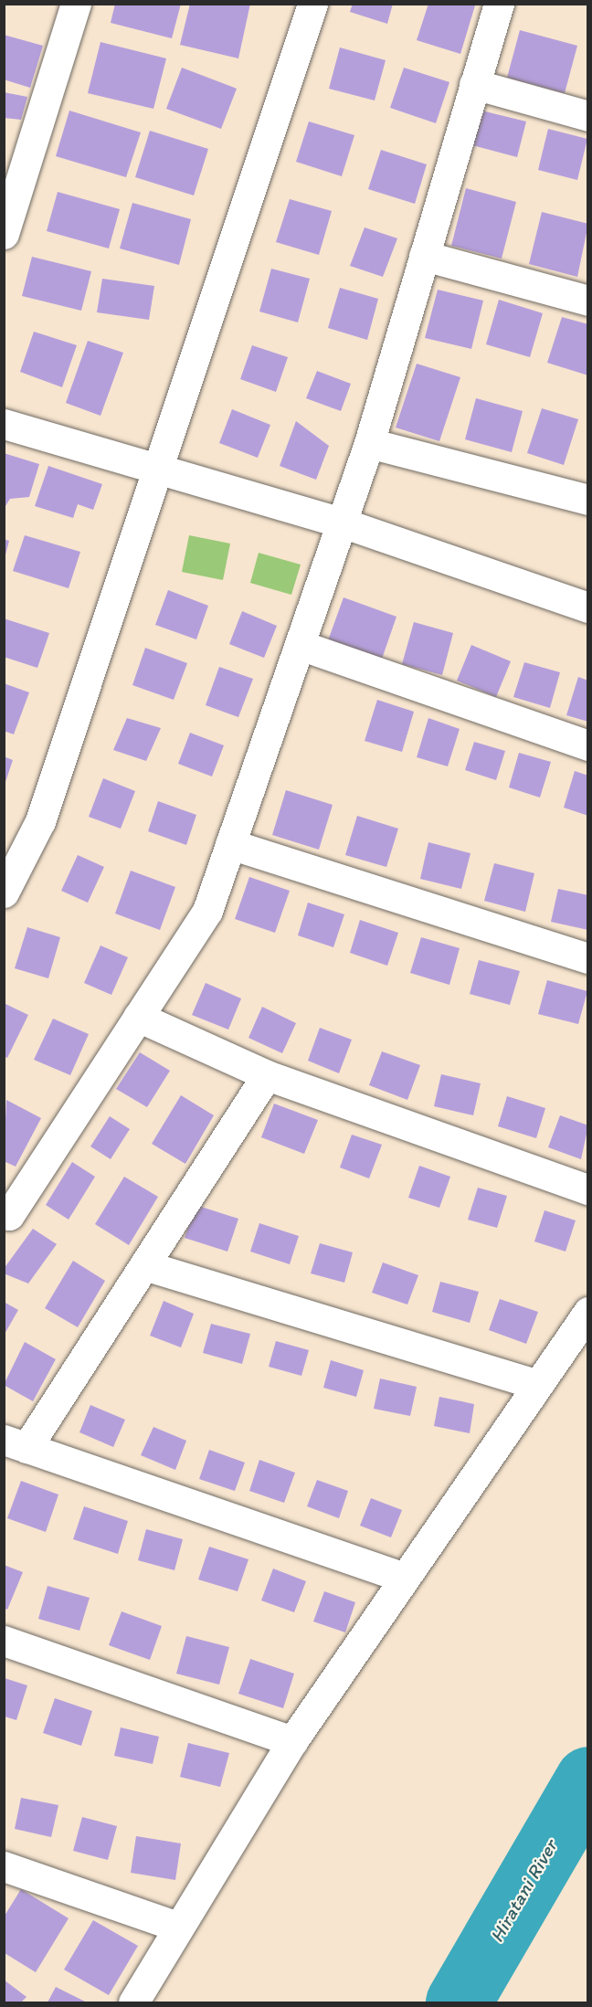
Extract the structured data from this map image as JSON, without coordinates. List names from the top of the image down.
{
  "water": ["Hiratani River"]
}
